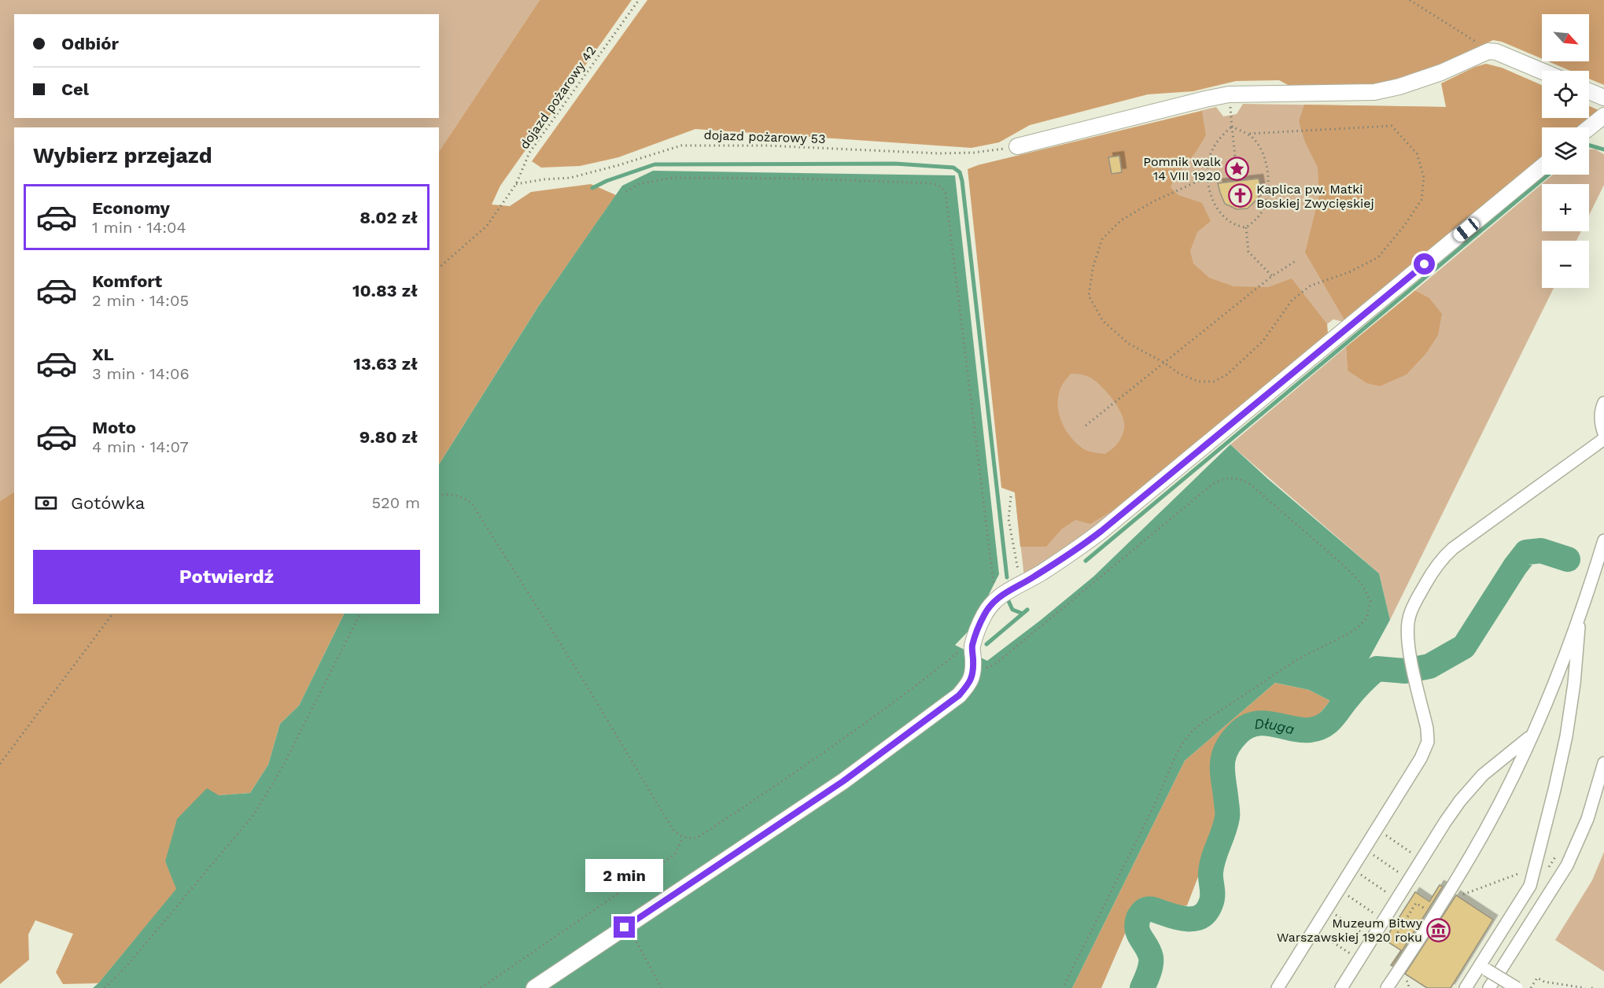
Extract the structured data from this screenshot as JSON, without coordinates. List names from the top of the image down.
{
  "streets": {
    "path": ["dojazd pożarowy 42", "dojazd pożarowy 53"]
  },
  "crossings": [
    ["dojazd pożarowy 42", "dojazd pożarowy 53"]
  ],
  "water": ["Długa"],
  "places": {
    "place": ["Pomnik walk 14 VIII 1920"],
    "church": ["Kaplica pw. Matki Boskiej Zwycięskiej"],
    "museum": ["Muzeum Bitwy Warszawskiej 1920 roku"]
  },
  "north": "bottom right",
  "page": {
    "map_buttons": ["+", "−"],
    "banner": ["Odbiór", "Cel"],
    "heading": "Wybierz przejazd",
    "list": [
      {
        "name": "Economy",
        "note": "1 min · 14:04",
        "value": "8.02 zł"
      },
      {
        "name": "Komfort",
        "note": "2 min · 14:05",
        "value": "10.83 zł"
      },
      {
        "name": "XL",
        "note": "3 min · 14:06",
        "value": "13.63 zł"
      },
      {
        "name": "Moto",
        "note": "4 min · 14:07",
        "value": "9.80 zł"
      }
    ],
    "pay": ["Gotówka", "520 m"],
    "buttons": "Potwierdź",
    "bubble": "2 min"
  }
}
